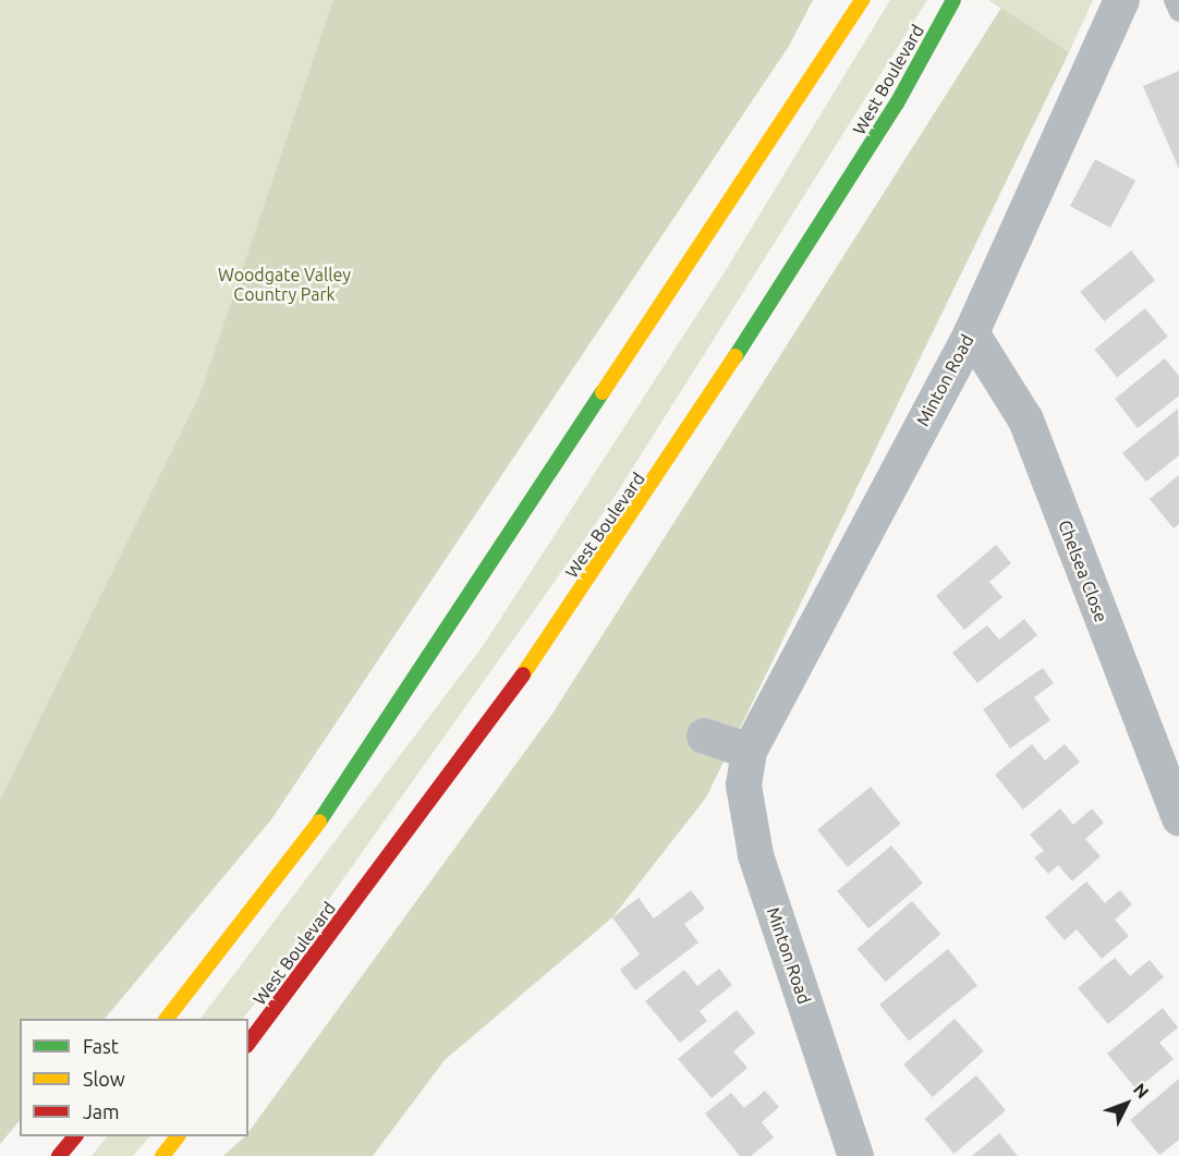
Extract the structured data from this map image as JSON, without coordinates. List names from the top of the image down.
{
  "streets": {
    "main road": ["West Boulevard"],
    "street": ["Minton Road", "Chelsea Close"]
  },
  "crossings": [
    ["Minton Road", "Chelsea Close"]
  ],
  "parks": ["Woodgate Valley Country Park"],
  "legend": ["Fast", "Slow", "Jam"],
  "north": "top right"
}
